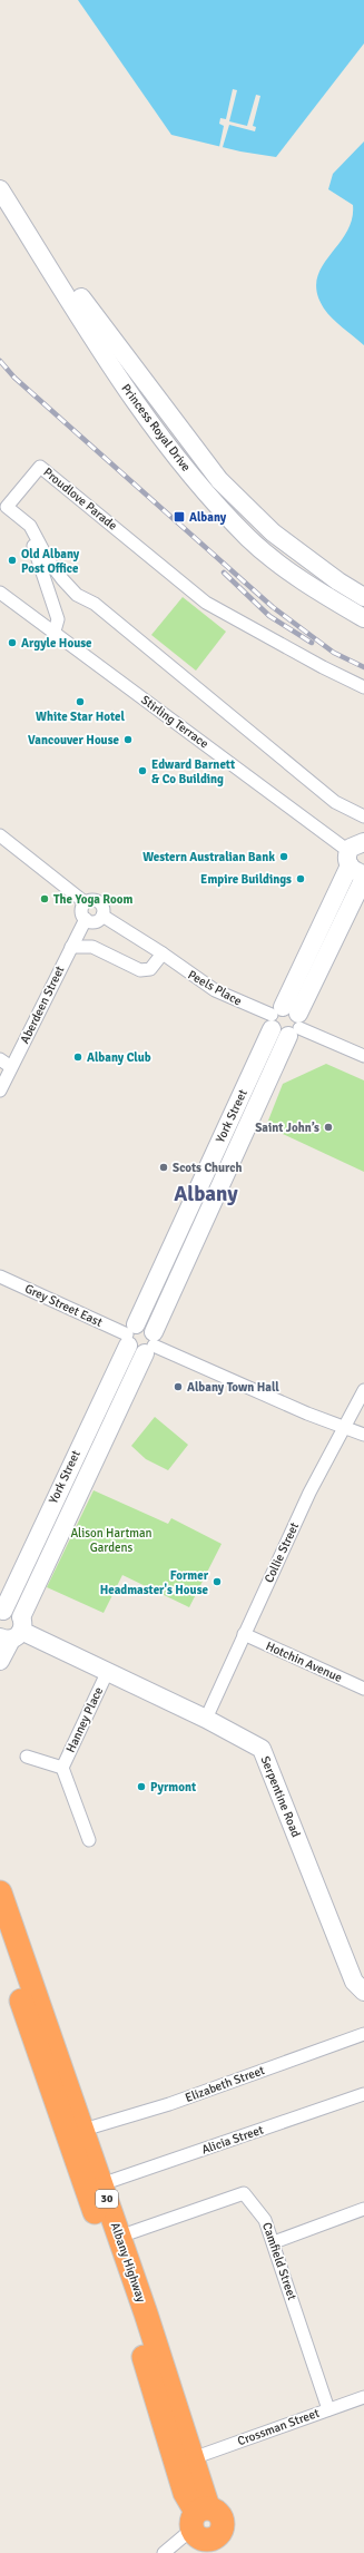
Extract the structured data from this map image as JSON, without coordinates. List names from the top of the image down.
{
  "streets": {
    "highway": ["30", "Albany Highway"],
    "main road": ["Princess Royal Drive", "York Street", "Serpentine Road"],
    "street": [
      "Proudlove Parade",
      "Stirling Terrace",
      "Peels Place",
      "Aberdeen Street",
      "Grey Street East",
      "Collie Street",
      "Hotchin Avenue",
      "Hanney Place",
      "Elizabeth Street",
      "Alicia Street",
      "Camfield Street",
      "Crossman Street"
    ]
  },
  "crossings": [
    ["Stirling Terrace", "York Street"],
    ["Peels Place", "Aberdeen Street"],
    ["Peels Place", "York Street"],
    ["York Street", "Grey Street East"],
    ["York Street", "Serpentine Road"],
    ["Collie Street", "Hotchin Avenue"],
    ["Collie Street", "Serpentine Road"],
    ["Hanney Place", "Serpentine Road"],
    ["Elizabeth Street", "Albany Highway"],
    ["Alicia Street", "Albany Highway"],
    ["Camfield Street", "Albany Highway"],
    ["Camfield Street", "Crossman Street"],
    ["Albany Highway", "Crossman Street"]
  ],
  "districts": ["Albany"],
  "parks": ["Alison Hartman Gardens"],
  "places": {
    "transit": ["Albany"],
    "other": [
      "Old Albany Post Office",
      "Argyle House",
      "White Star Hotel",
      "Vancouver House",
      "Edward Barnett & Co Building",
      "Western Australian Bank",
      "Empire Buildings",
      "The Yoga Room",
      "Albany Club",
      "Saint John’s",
      "Scots Church",
      "Albany Town Hall",
      "Former Headmaster's House",
      "Pyrmont"
    ]
  }
}
